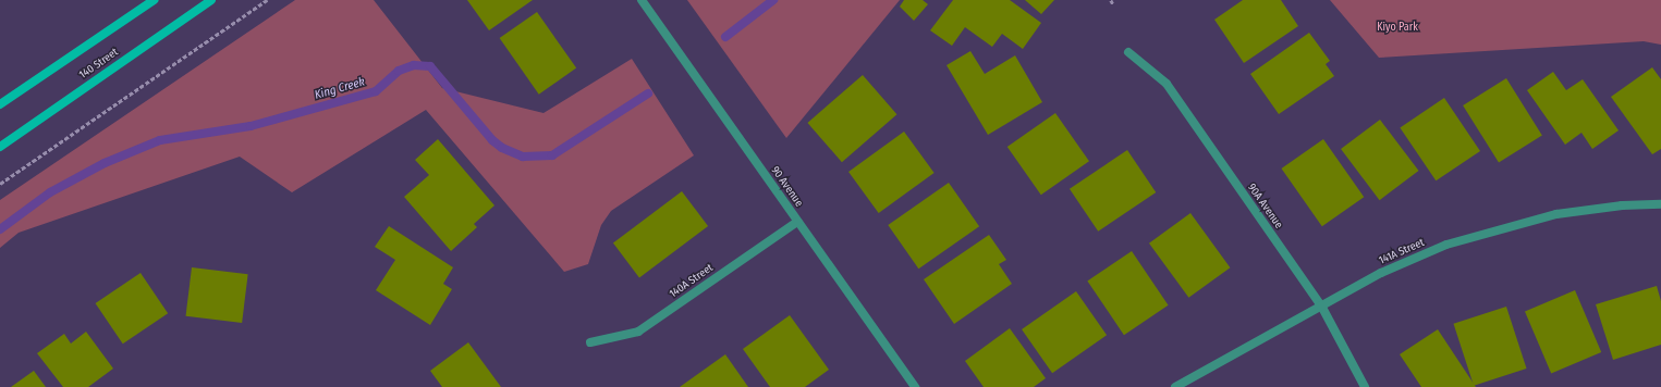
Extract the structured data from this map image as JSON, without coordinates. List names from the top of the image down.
{
  "streets": {
    "main road": ["140 Street"],
    "street": [
      "90 Avenue",
      "90A Avenue",
      "141A Street",
      "140A Street"
    ]
  },
  "crossings": [
    ["90 Avenue", "140A Street"],
    ["90A Avenue", "141A Street"]
  ],
  "water": ["King Creek"],
  "parks": ["Kiyo Park"]
}
